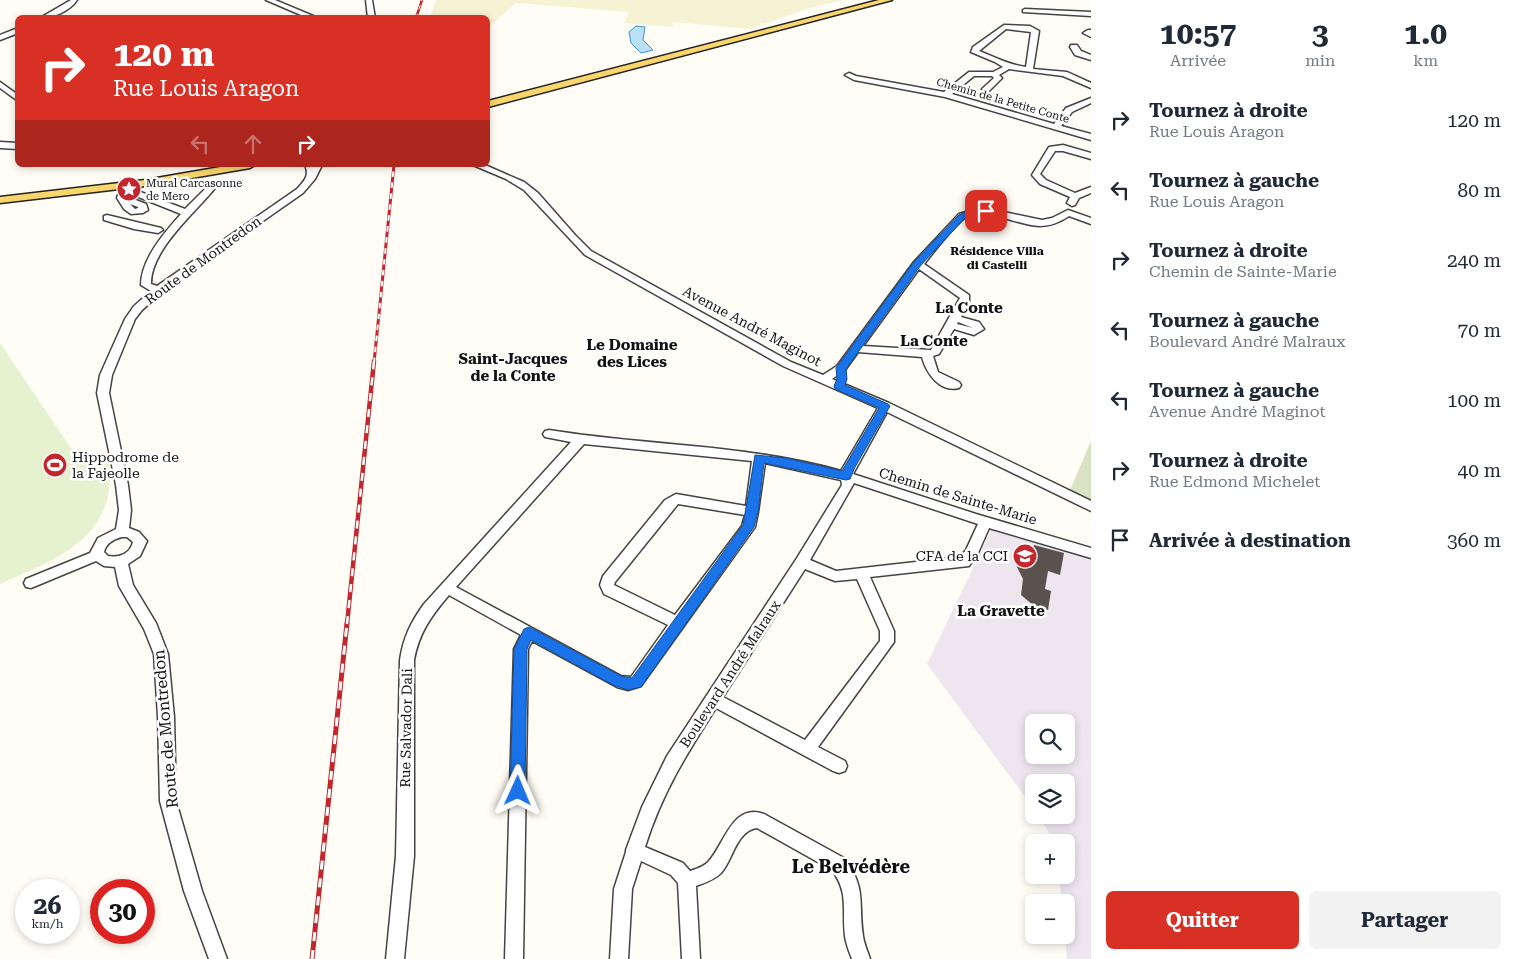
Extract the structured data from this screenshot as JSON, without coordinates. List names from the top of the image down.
{
  "streets": {
    "street": [
      "Chemin de la Petite Conte",
      "Route de Montredon",
      "Avenue André Maginot",
      "Chemin de Sainte-Marie",
      "Boulevard André Malraux",
      "Rue Salvador Dali"
    ]
  },
  "crossings": [
    ["Avenue André Maginot", "Boulevard André Malraux"],
    ["Chemin de Sainte-Marie", "Boulevard André Malraux"],
    ["Chemin de Sainte-Marie", "Rue Salvador Dali"]
  ],
  "districts": [
    "Résidence Villa di Castelli",
    "La Conte",
    "La Conte",
    "Le Domaine des Lices",
    "Saint-Jacques de la Conte",
    "La Gravette",
    "Le Belvédère"
  ],
  "places": {
    "place": ["Mural Carcasonne de Mero"],
    "sports": ["Hippodrome de la Fajeolle"],
    "school or university": ["CFA de la CCI"]
  },
  "page": {
    "eta": [
      "10:57",
      "Arrivée",
      "3",
      "min",
      "1.0",
      "km"
    ],
    "turn": ["120 m", "Rue Louis Aragon"],
    "list": [
      {
        "name": "Tournez à droite",
        "note": "Rue Louis Aragon",
        "value": "120 m"
      },
      {
        "name": "Tournez à gauche",
        "note": "Rue Louis Aragon",
        "value": "80 m"
      },
      {
        "name": "Tournez à droite",
        "note": "Chemin de Sainte-Marie",
        "value": "240 m"
      },
      {
        "name": "Tournez à gauche",
        "note": "Boulevard André Malraux",
        "value": "70 m"
      },
      {
        "name": "Tournez à gauche",
        "note": "Avenue André Maginot",
        "value": "100 m"
      },
      {
        "name": "Tournez à droite",
        "note": "Rue Edmond Michelet",
        "value": "40 m"
      },
      {
        "name": "Arrivée à destination",
        "value": "360 m"
      }
    ],
    "map_buttons": ["+", "−"],
    "speed": "26 km/h",
    "limit": "30",
    "buttons": ["Quitter", "Partager"]
  }
}
